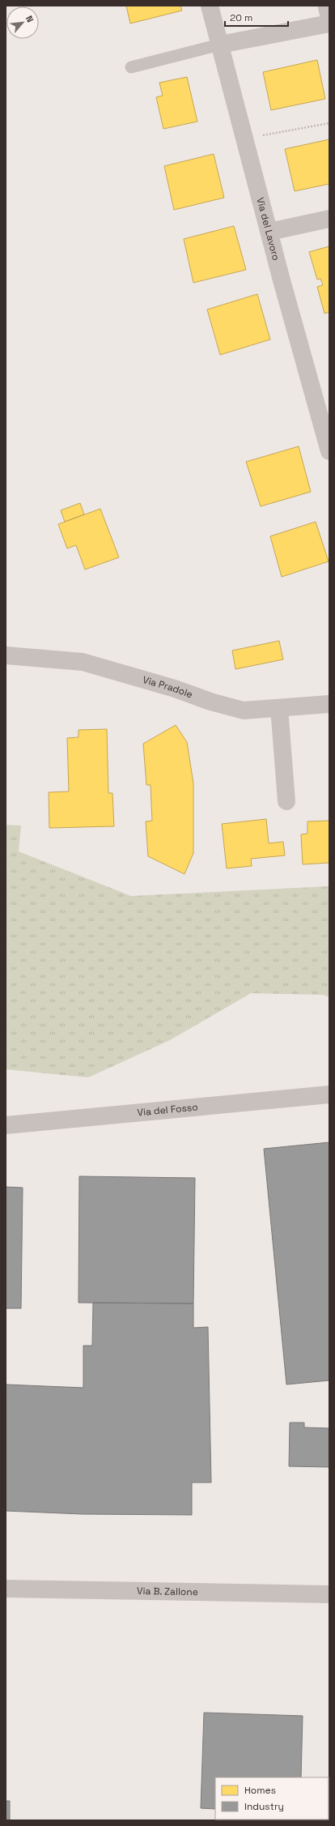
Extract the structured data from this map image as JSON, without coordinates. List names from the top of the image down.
{
  "streets": {
    "street": [
      "Via del Lavoro",
      "Via Pradole",
      "Via del Fosso",
      "Via B. Zallone"
    ]
  },
  "legend": ["Homes", "Industry"],
  "scale_bar": "20 m",
  "north": "top right"
}
